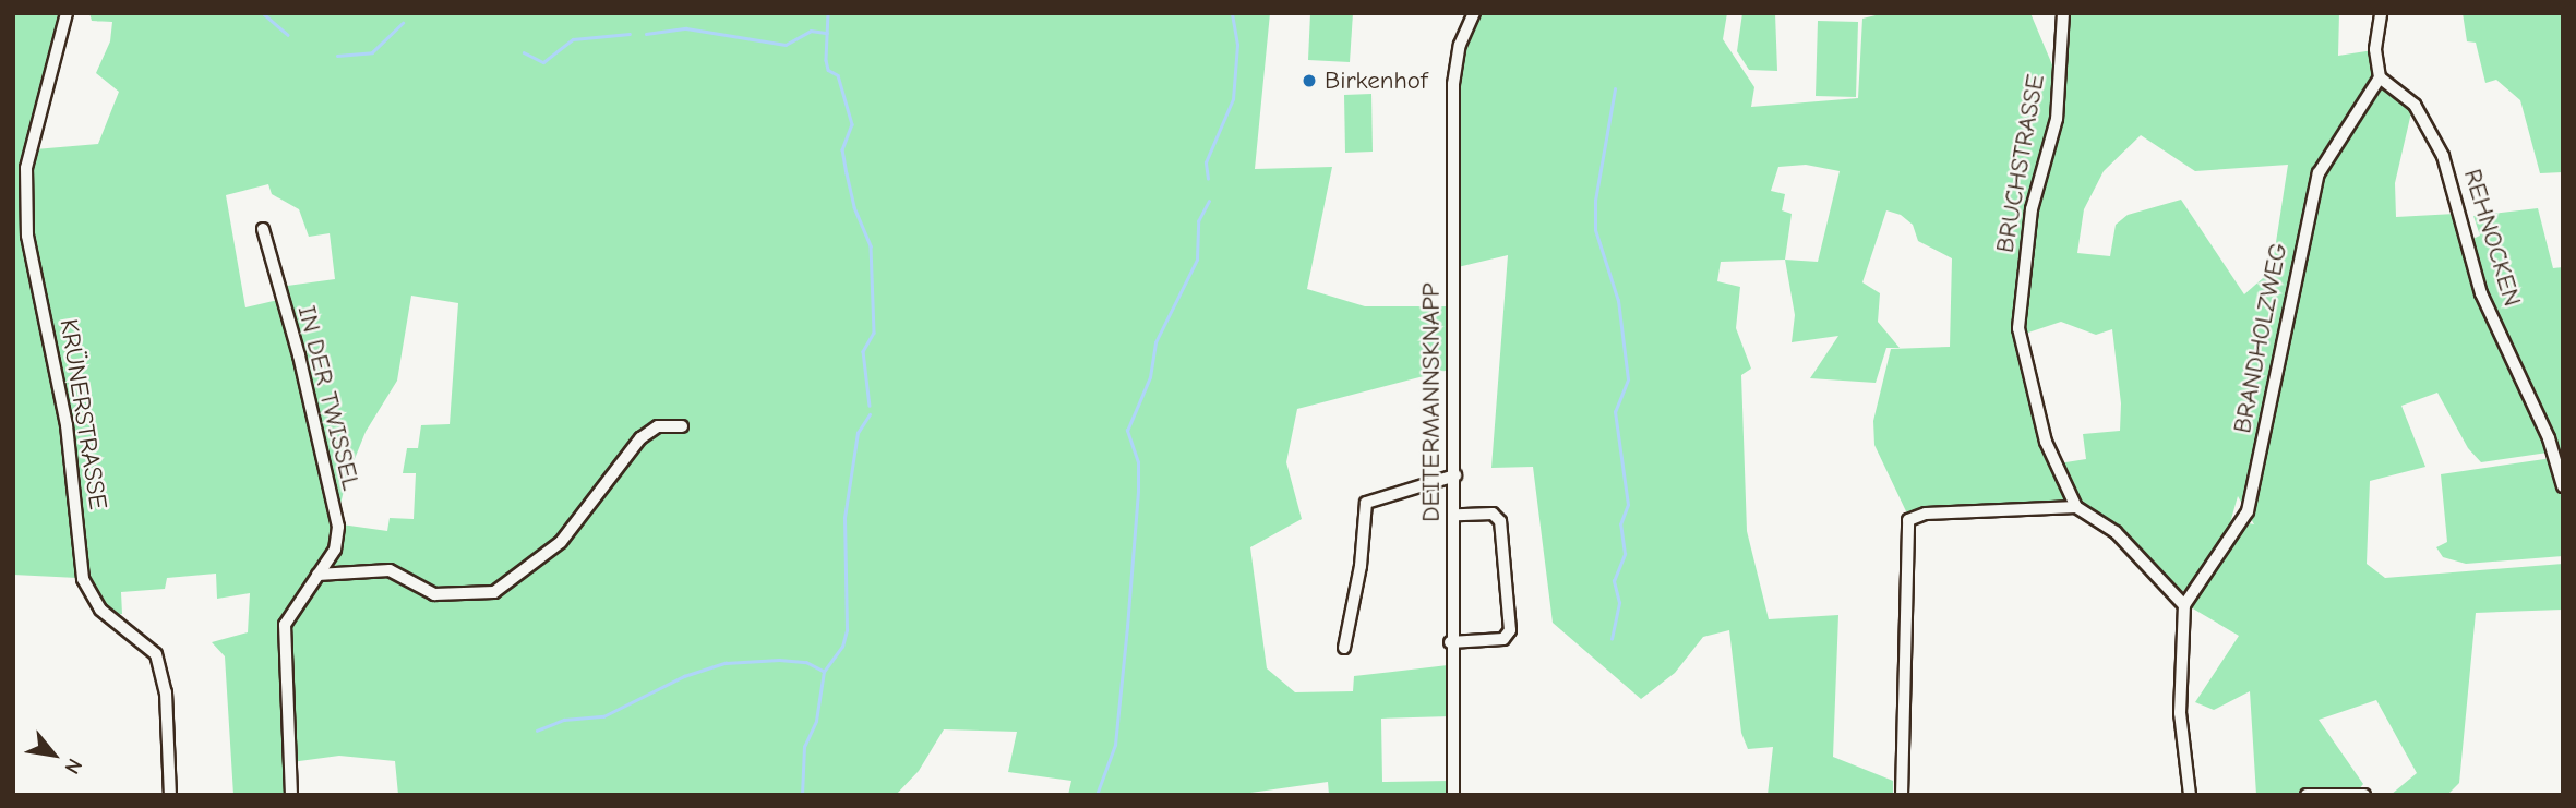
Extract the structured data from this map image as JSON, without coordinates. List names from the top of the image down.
{
  "streets": {
    "street": [
      "BRUCHSTRASSE",
      "REHNOCKEN",
      "BRANDHOLZWEG",
      "IN DER TWISSEL",
      "DEITERMANNSKNAPP",
      "KRÜNERSTRASSE"
    ]
  },
  "crossings": [
    ["REHNOCKEN", "BRANDHOLZWEG"]
  ],
  "places": ["Birkenhof"],
  "north": "bottom right"
}
